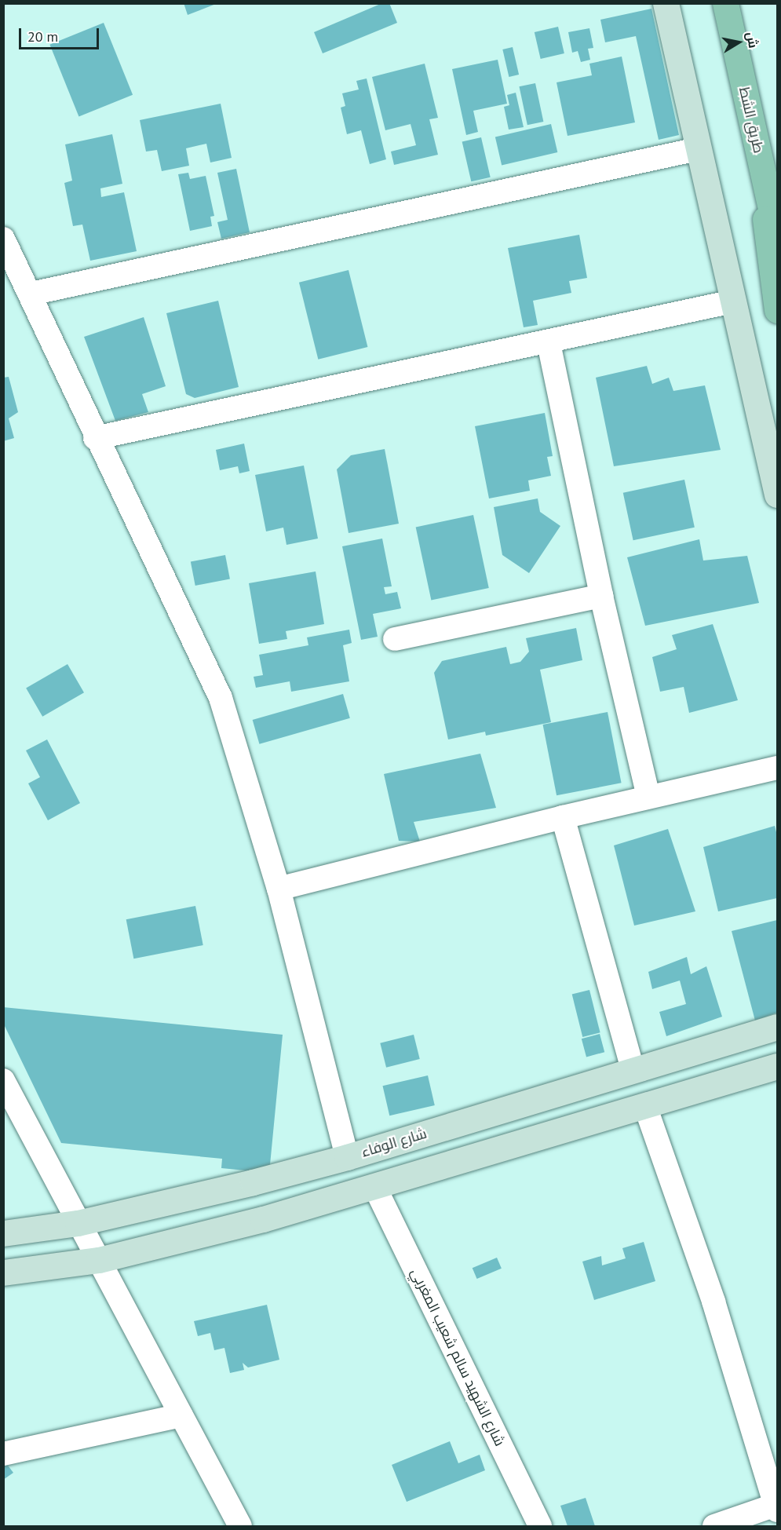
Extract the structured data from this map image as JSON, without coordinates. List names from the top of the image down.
{
  "streets": {
    "main road": ["طريق الشط"],
    "street": ["شارع الوفاء", "شارع الشهيد سالم شعيب المغربي"]
  },
  "scale_bar": "20 m",
  "north": "right"
}
